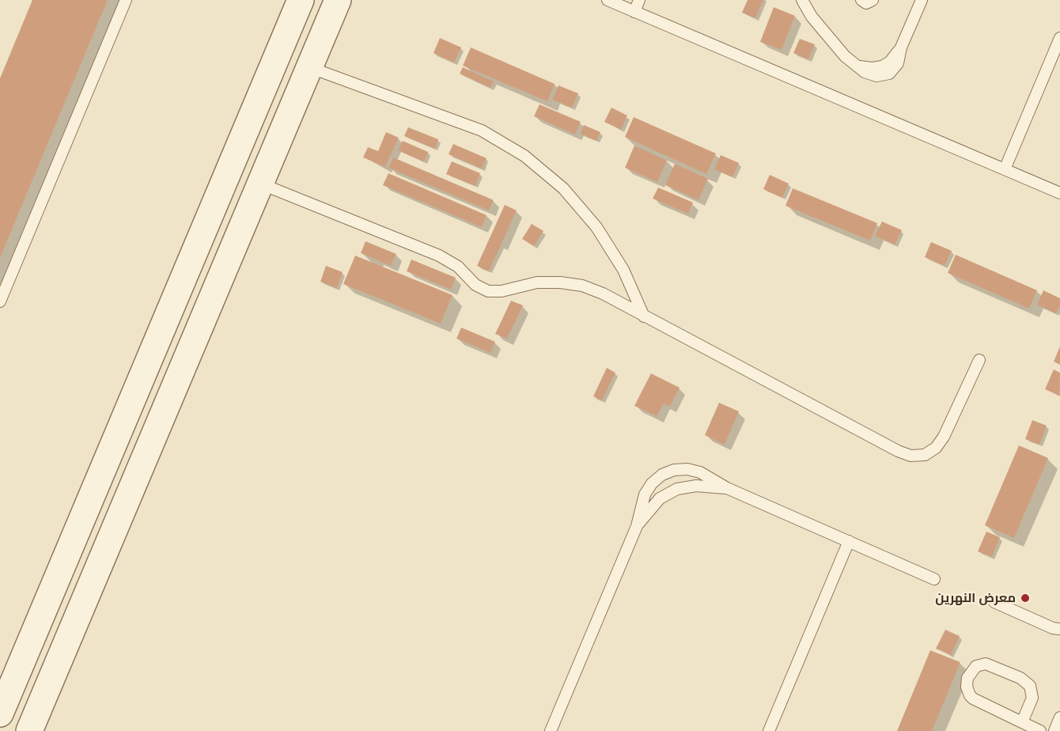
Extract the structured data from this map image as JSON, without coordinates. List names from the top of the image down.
{
  "places": ["معرض النهرين"]
}
